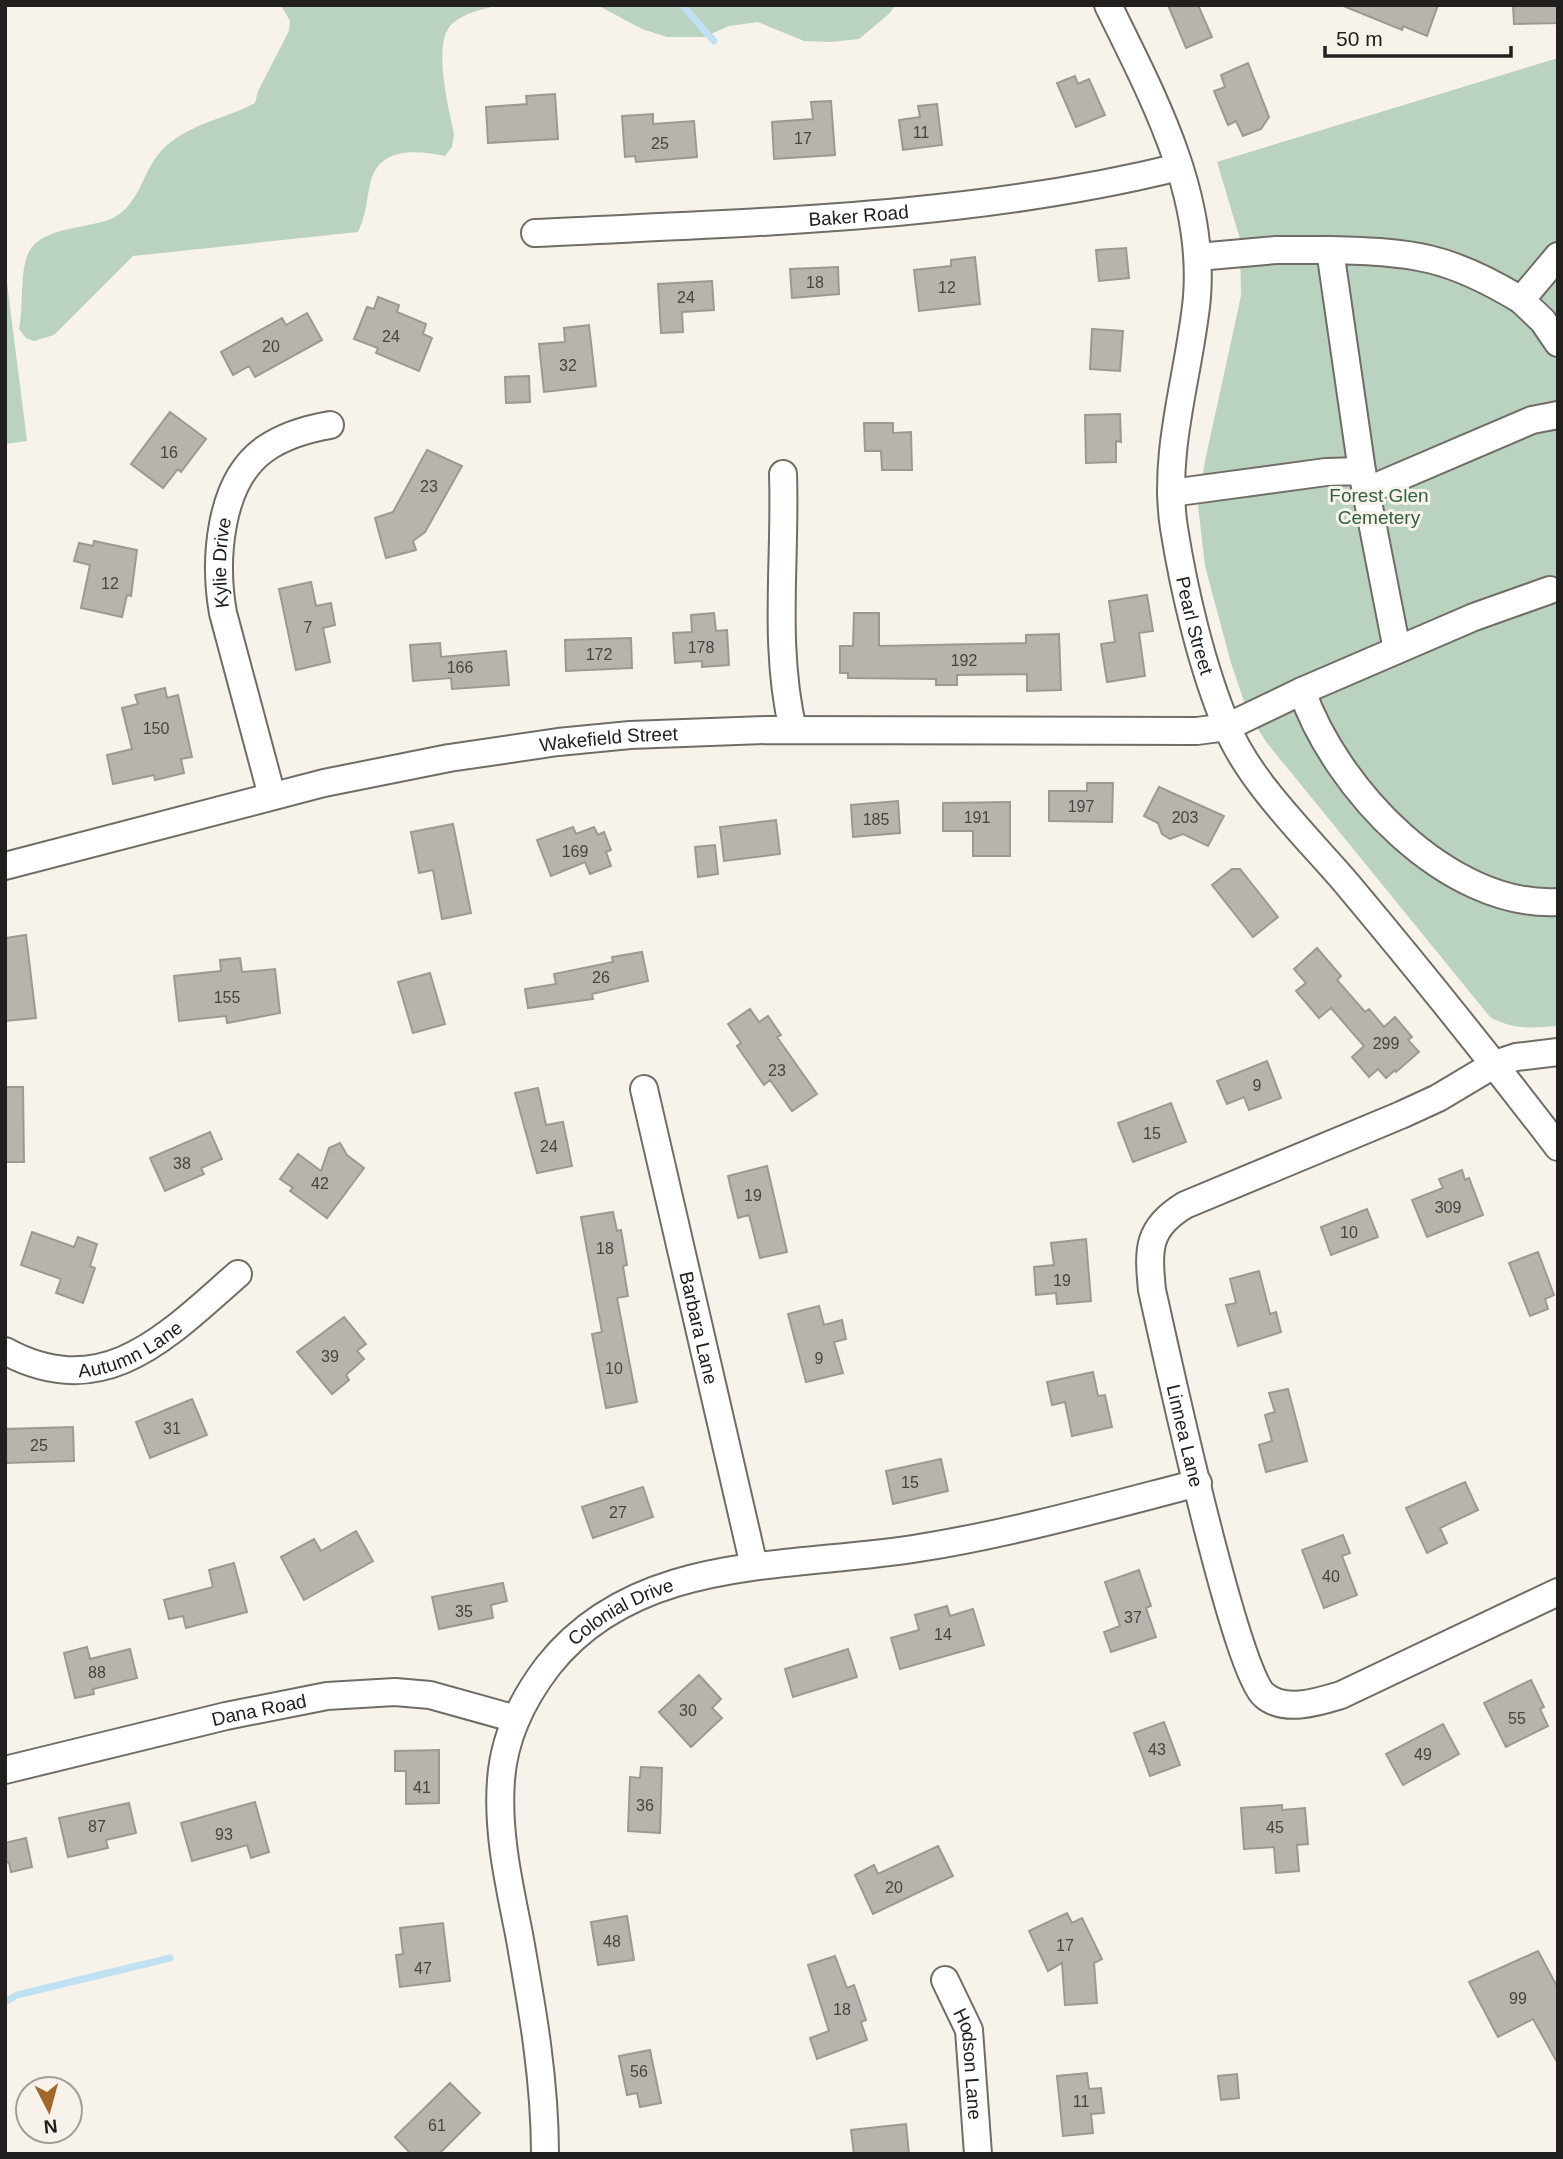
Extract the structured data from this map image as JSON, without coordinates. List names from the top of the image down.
{
  "streets": {
    "street": [
      "Baker Road",
      "Kylie Drive",
      "Pearl Street",
      "Wakefield Street",
      "Barbara Lane",
      "Autumn Lane",
      "Linnea Lane",
      "Colonial Drive",
      "Dana Road",
      "Hodson Lane"
    ]
  },
  "crossings": [
    ["Baker Road", "Pearl Street"],
    ["Kylie Drive", "Wakefield Street"],
    ["Pearl Street", "Wakefield Street"],
    ["Pearl Street", "Linnea Lane"],
    ["Barbara Lane", "Colonial Drive"],
    ["Linnea Lane", "Colonial Drive"],
    ["Colonial Drive", "Dana Road"]
  ],
  "parks": ["Forest Glen Cemetery"],
  "house_numbers": [
    "11",
    "17",
    "25",
    "18",
    "12",
    "24",
    "24",
    "20",
    "32",
    "16",
    "23",
    "12",
    "7",
    "178",
    "172",
    "192",
    "166",
    "150",
    "197",
    "191",
    "203",
    "185",
    "169",
    "26",
    "155",
    "299",
    "23",
    "9",
    "15",
    "24",
    "38",
    "42",
    "19",
    "309",
    "10",
    "18",
    "19",
    "39",
    "9",
    "10",
    "31",
    "25",
    "15",
    "27",
    "40",
    "35",
    "37",
    "14",
    "88",
    "30",
    "55",
    "43",
    "49",
    "41",
    "36",
    "87",
    "45",
    "93",
    "20",
    "48",
    "17",
    "47",
    "99",
    "18",
    "56",
    "11",
    "61"
  ],
  "scale_bar": "50 m",
  "north": "bottom"
}
